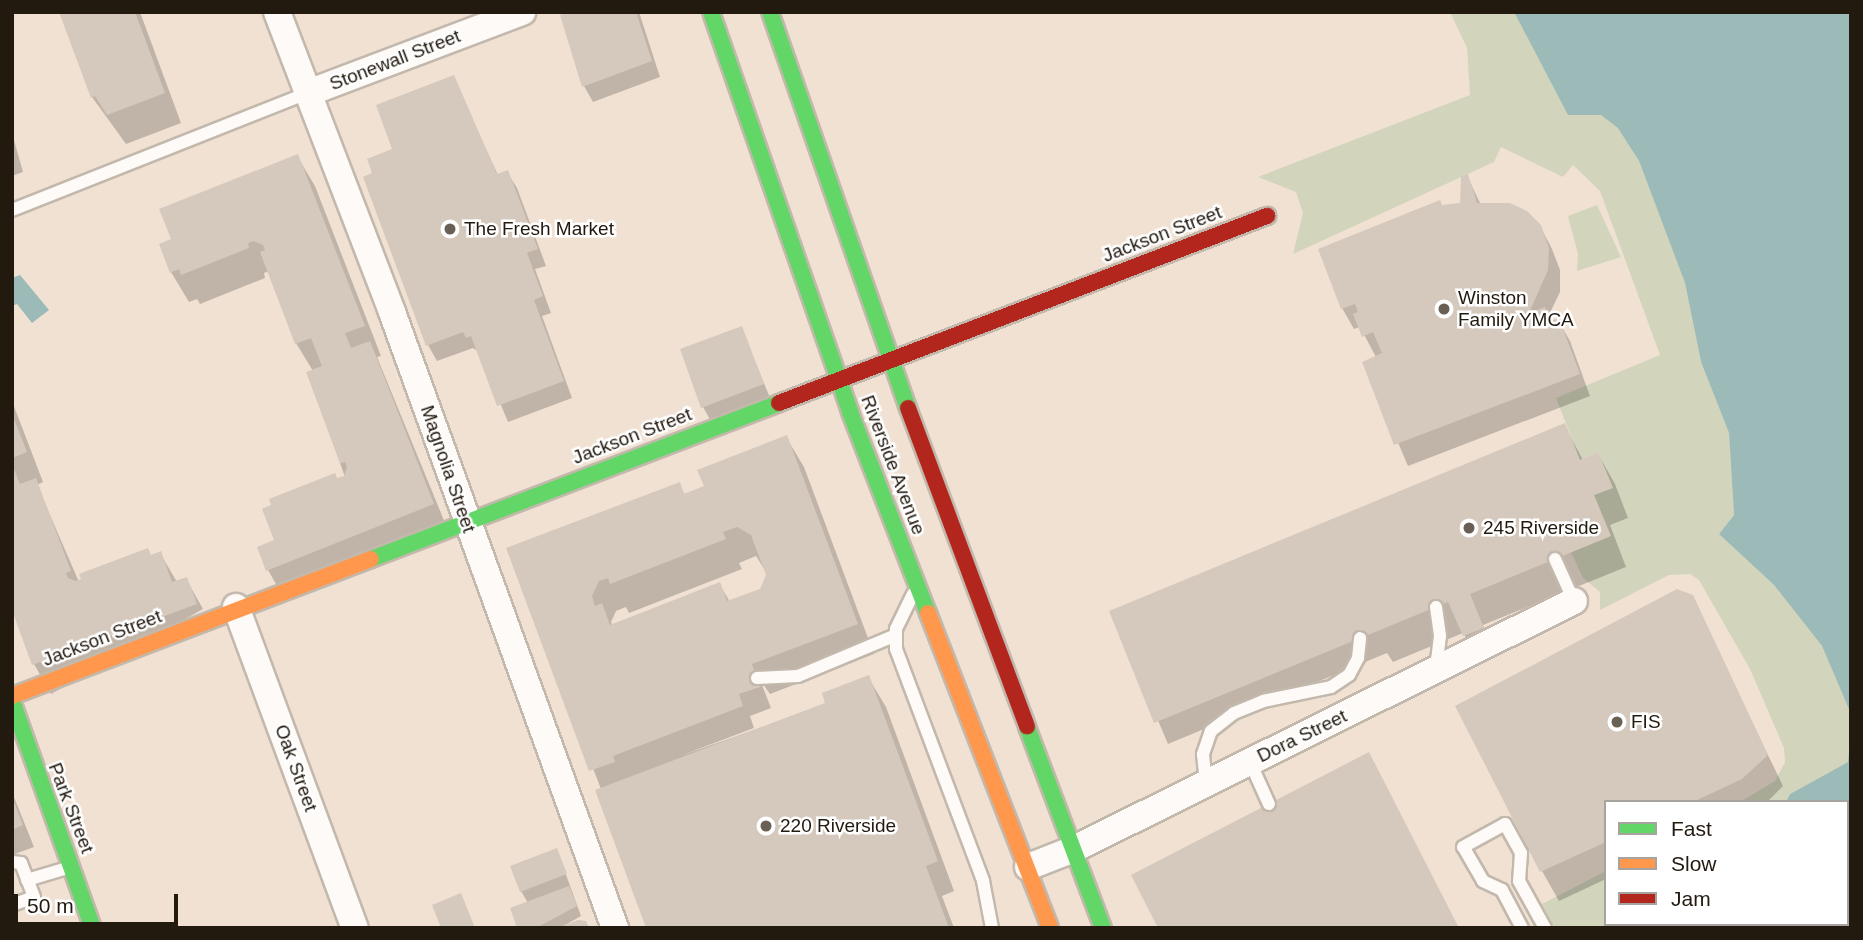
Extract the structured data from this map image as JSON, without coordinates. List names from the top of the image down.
{
  "streets": {
    "main road": ["Jackson Street", "Riverside Avenue", "Park Street"],
    "street": [
      "Stonewall Street",
      "Magnolia Street",
      "Dora Street",
      "Oak Street"
    ]
  },
  "crossings": [
    ["Stonewall Street", "Magnolia Street"],
    ["Jackson Street", "Riverside Avenue"],
    ["Jackson Street", "Magnolia Street"],
    ["Jackson Street", "Oak Street"],
    ["Riverside Avenue", "Dora Street"]
  ],
  "places": [
    "The Fresh Market",
    "Winston Family YMCA",
    "245 Riverside",
    "FIS",
    "220 Riverside"
  ],
  "legend": ["Fast", "Slow", "Jam"],
  "scale_bar": "50 m"
}
